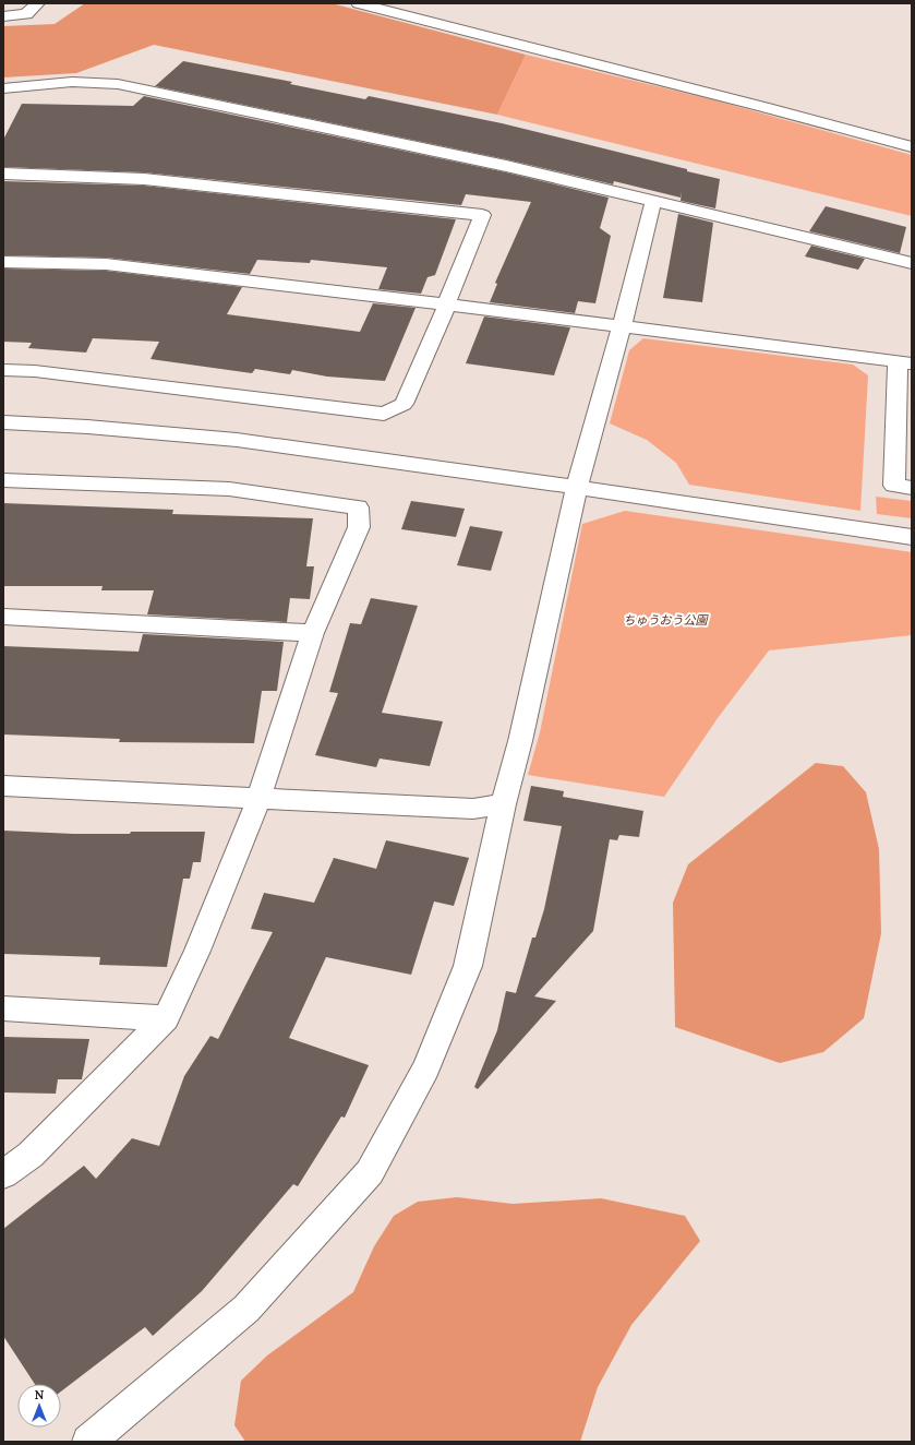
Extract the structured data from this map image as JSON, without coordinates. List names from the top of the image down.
{
  "parks": ["ちゅうおう公園"],
  "north": "top"
}
